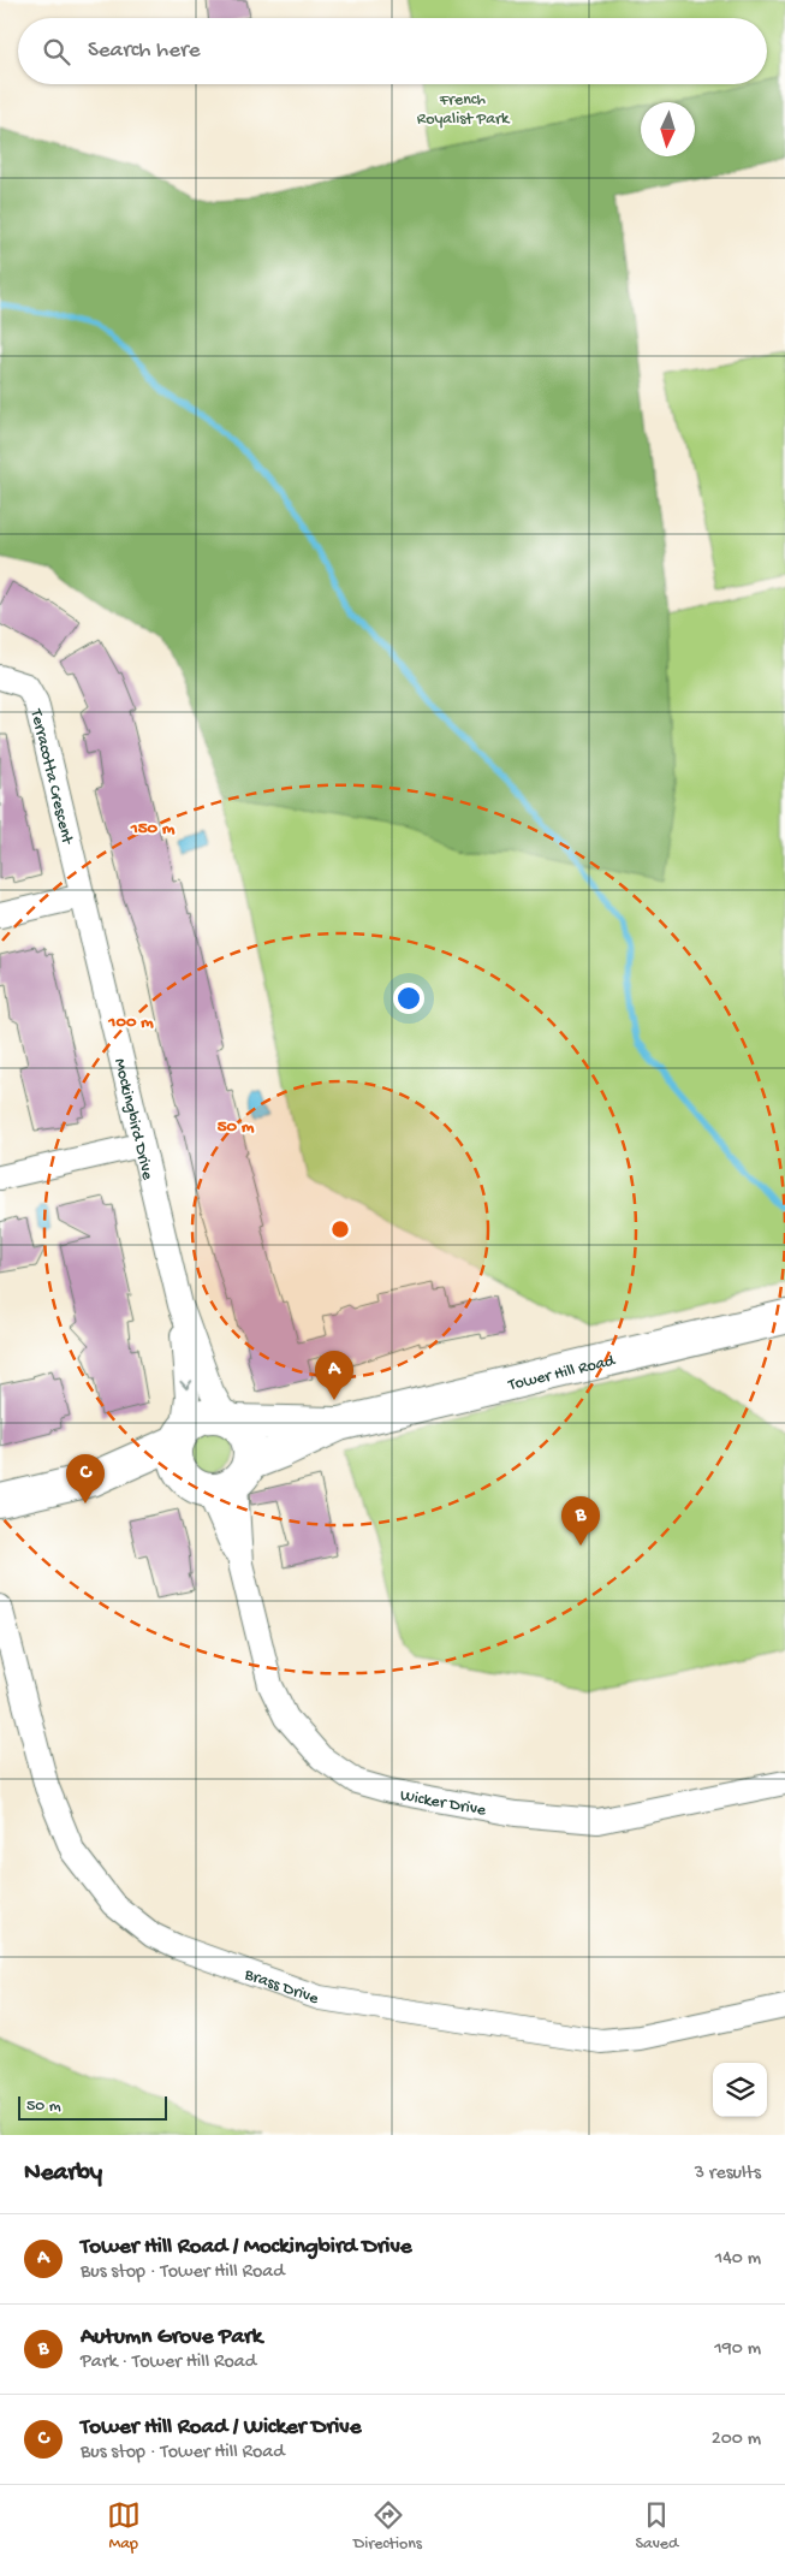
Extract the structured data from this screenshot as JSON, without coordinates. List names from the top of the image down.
{
  "streets": {
    "street": [
      "Terracotta Crescent",
      "Mockingbird Drive",
      "Tower Hill Road",
      "Wicker Drive",
      "Brass Drive"
    ]
  },
  "crossings": [
    ["Terracotta Crescent", "Mockingbird Drive"],
    ["Mockingbird Drive", "Tower Hill Road"],
    ["Mockingbird Drive", "Wicker Drive"],
    ["Tower Hill Road", "Wicker Drive"]
  ],
  "parks": ["French Royalist Park"],
  "scale_bar": "50 m",
  "north": "bottom",
  "page": {
    "search": "Search here",
    "pins": ["A", "C", "B"],
    "scale": "50 m",
    "heading": ["Nearby", "3 results"],
    "list": [
      {
        "mark": "A",
        "name": "Tower Hill Road / Mockingbird Drive",
        "note": "Bus stop · Tower Hill Road",
        "value": "140 m"
      },
      {
        "mark": "B",
        "name": "Autumn Grove Park",
        "note": "Park · Tower Hill Road",
        "value": "190 m"
      },
      {
        "mark": "C",
        "name": "Tower Hill Road / Wicker Drive",
        "note": "Bus stop · Tower Hill Road",
        "value": "200 m"
      }
    ],
    "nav": ["Map", "Directions", "Saved"]
  },
  "rings": ["150 m", "100 m", "50 m"]
}
